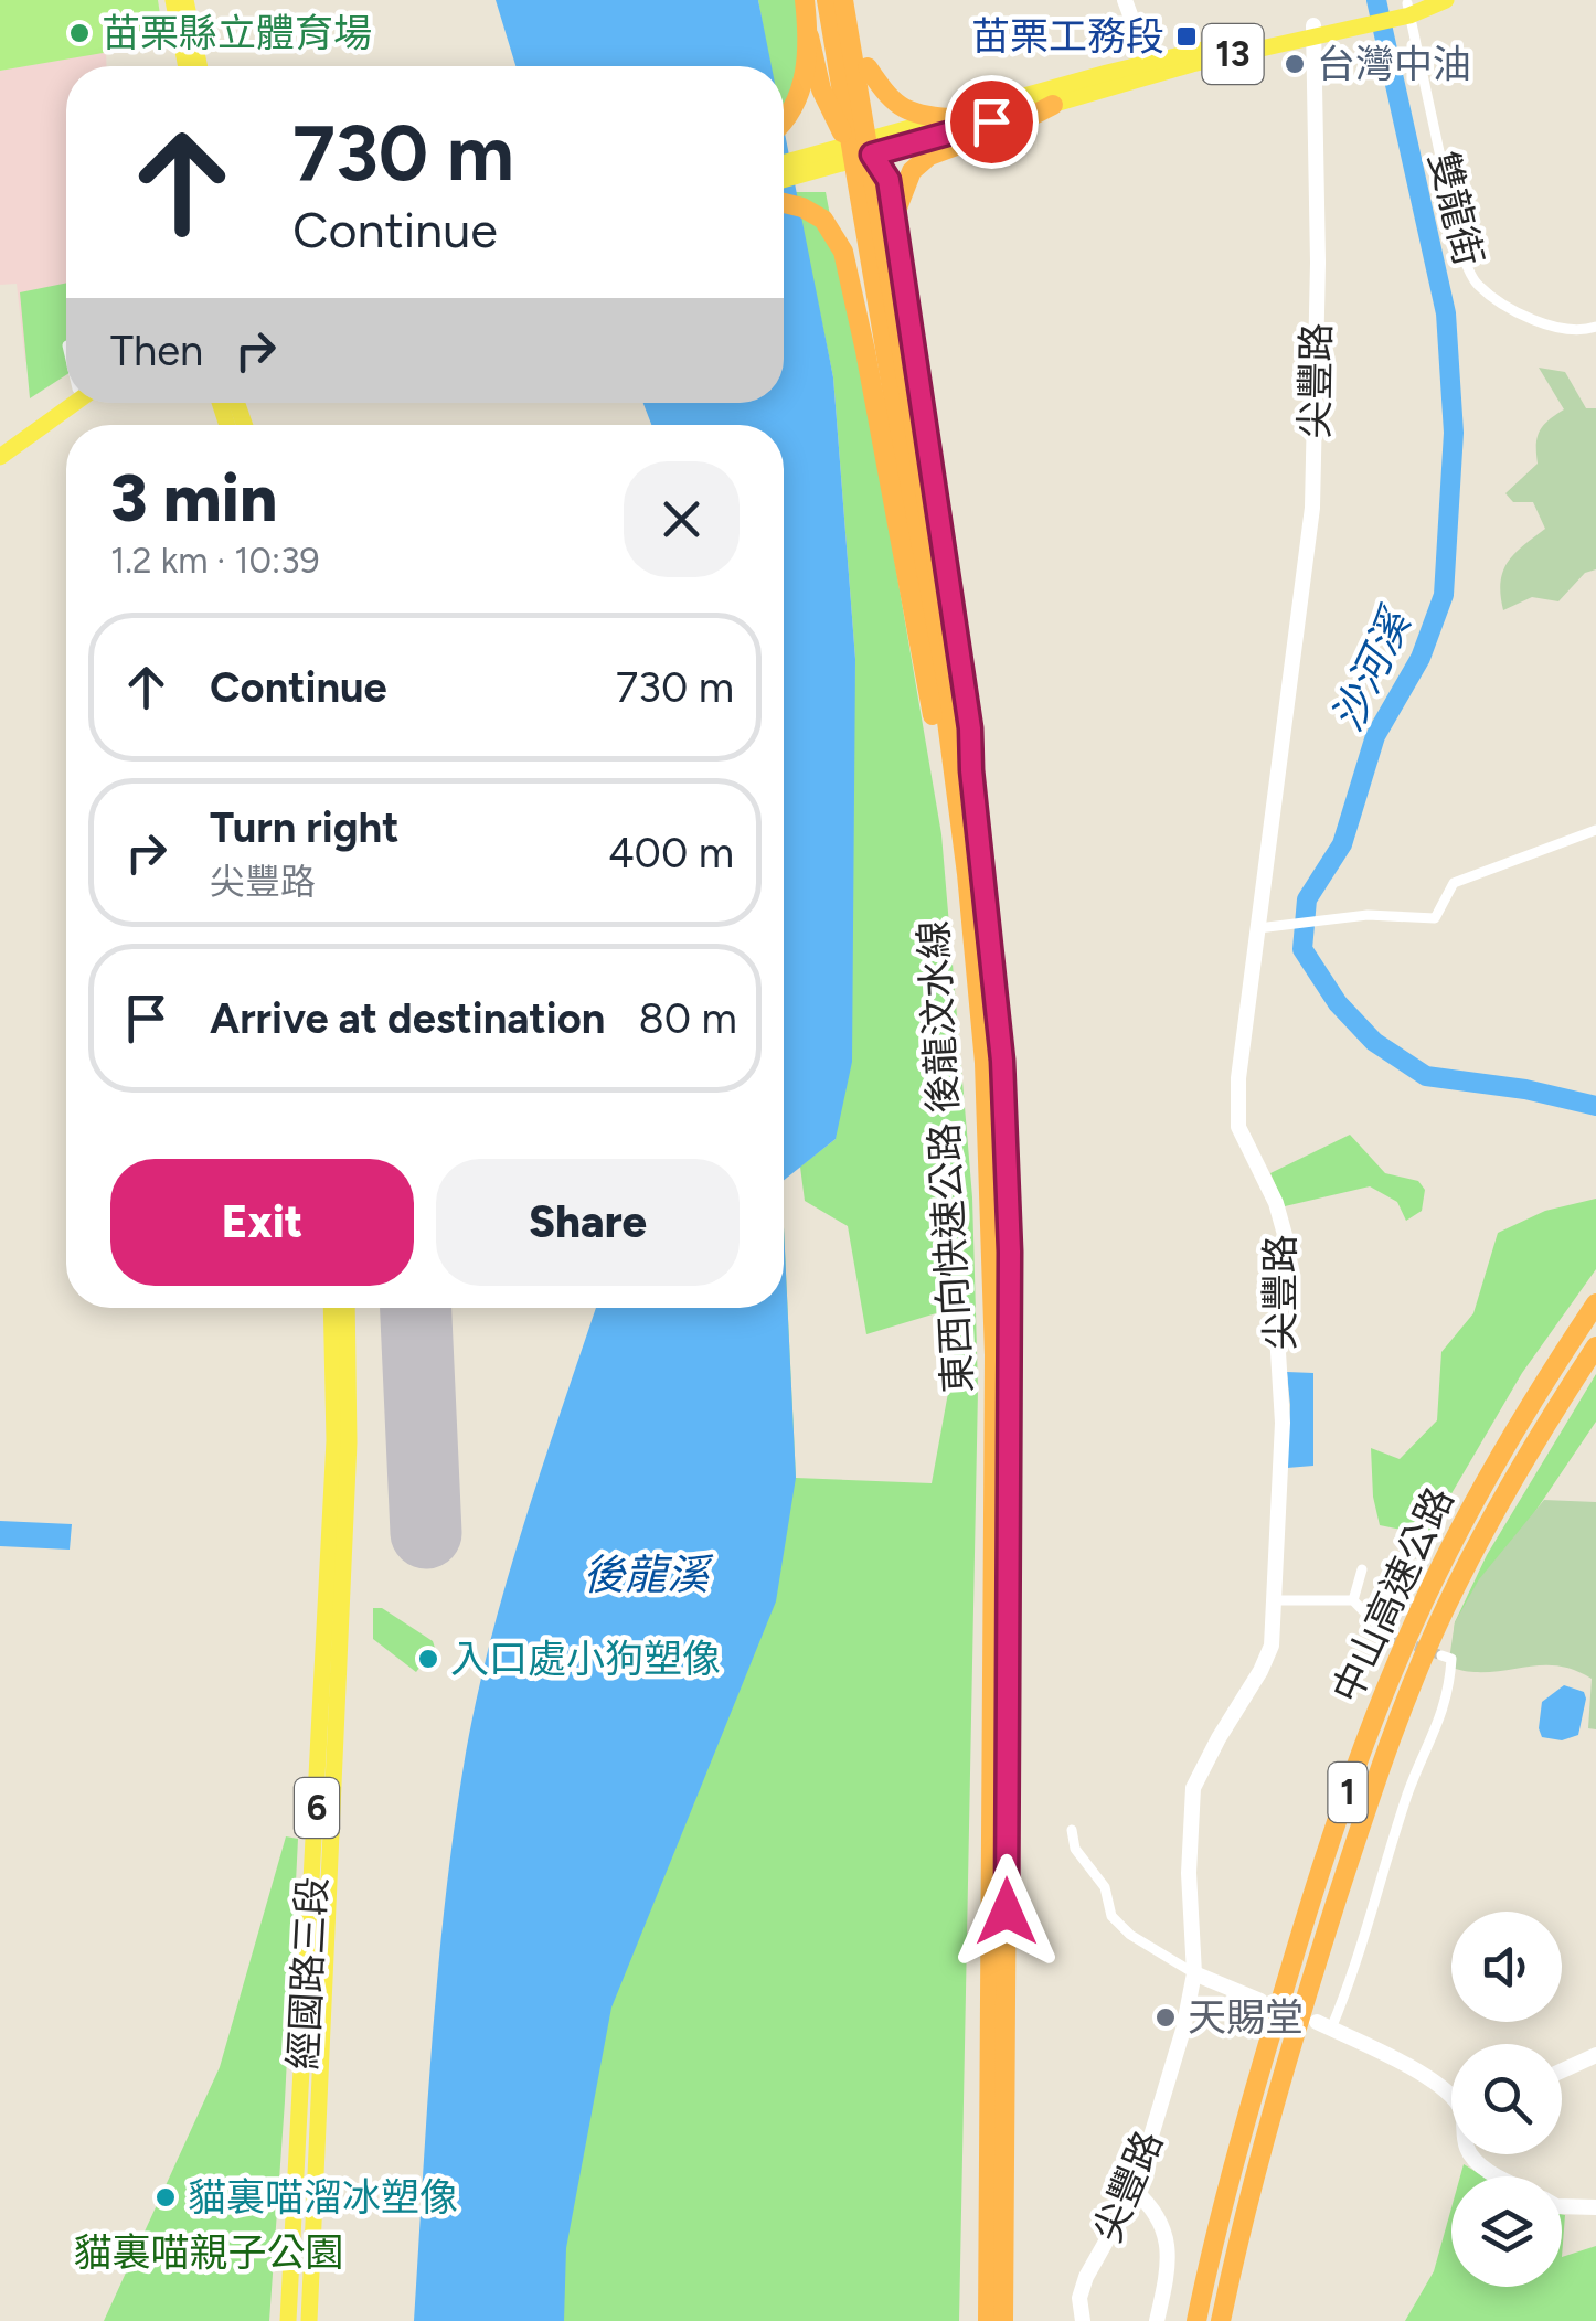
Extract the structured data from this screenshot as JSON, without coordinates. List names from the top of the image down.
{
  "streets": {
    "highway": ["東西向快速公路 後龍汶水線", "中山高速公路", "1"],
    "main road": ["13", "6", "經國路三段"],
    "street": ["雙龍街", "尖豐路"]
  },
  "crossings": [
    ["13", "雙龍街"],
    ["13", "尖豐路"]
  ],
  "water": ["沙河溪", "後龍溪"],
  "parks": ["貓裏喵親子公園"],
  "places": {
    "other": [
      "苗栗縣立體育場",
      "台灣中油",
      "入口處小狗塑像",
      "天賜堂",
      "貓裏喵溜冰塑像"
    ],
    "transit": ["苗栗工務段"]
  },
  "page": {
    "turn": ["730 m", "Continue"],
    "then": "Then",
    "heading": ["3 min", "1.2 km · 10:39"],
    "list": [
      {
        "name": "Continue",
        "value": "730 m"
      },
      {
        "name": "Turn right",
        "note": "尖豐路",
        "value": "400 m"
      },
      {
        "name": "Arrive at destination",
        "value": "80 m"
      }
    ],
    "buttons": ["Exit", "Share"]
  }
}
